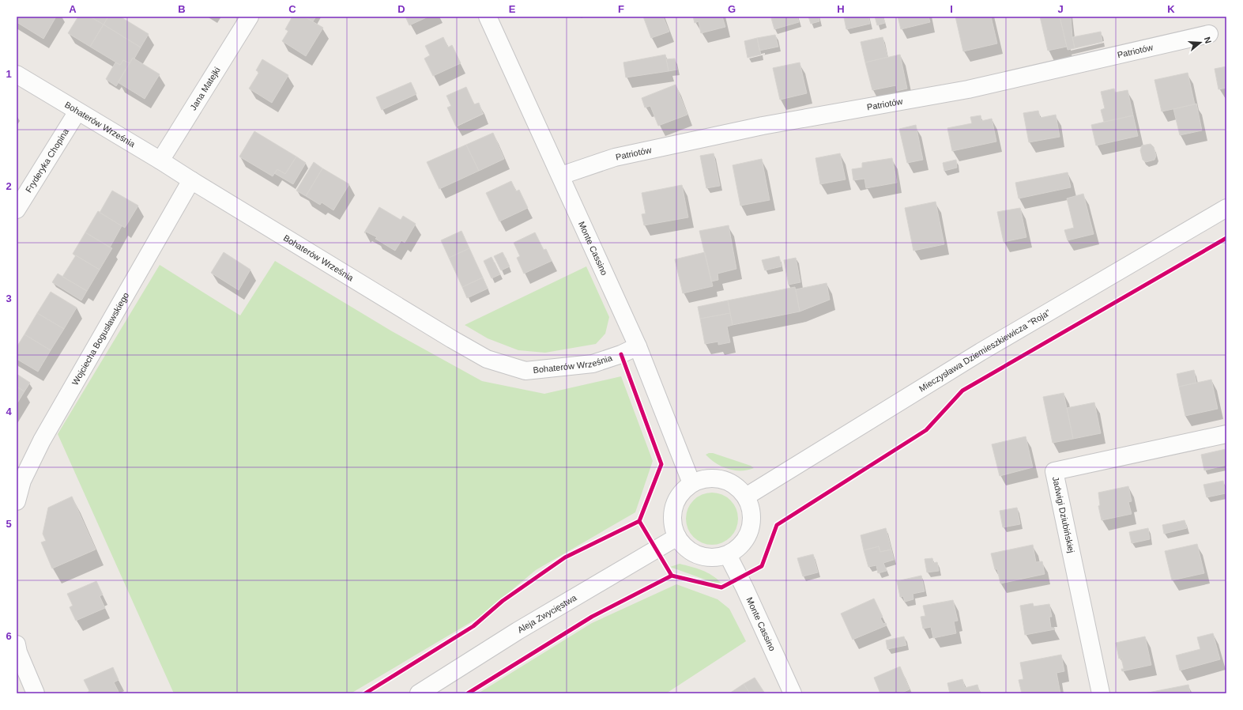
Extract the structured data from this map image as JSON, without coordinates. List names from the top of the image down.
{
  "streets": {
    "street": [
      "Patriotów",
      "Jana Matejki",
      "Bohaterów Września",
      "Fryderyka Chopina",
      "Monte Cassino",
      "Wojciecha Bogusławskiego",
      "Mieczysława Dziemieszkiewicza \"Roja\"",
      "Jadwigi Dziubińskiej",
      "Aleja Zwycięstwa"
    ]
  },
  "crossings": [
    ["Patriotów", "Monte Cassino"],
    ["Jana Matejki", "Bohaterów Września"],
    ["Bohaterów Września", "Fryderyka Chopina"],
    ["Bohaterów Września", "Monte Cassino"],
    ["Bohaterów Września", "Wojciecha Bogusławskiego"],
    ["Monte Cassino", "Mieczysława Dziemieszkiewicza \"Roja\""],
    ["Monte Cassino", "Aleja Zwycięstwa"],
    ["Mieczysława Dziemieszkiewicza \"Roja\"", "Aleja Zwycięstwa"]
  ],
  "north": "right",
  "grid": {
    "columns": [
      "A",
      "B",
      "C",
      "D",
      "E",
      "F",
      "G",
      "H",
      "I",
      "J",
      "K"
    ],
    "rows": [
      "1",
      "2",
      "3",
      "4",
      "5",
      "6"
    ]
  }
}
